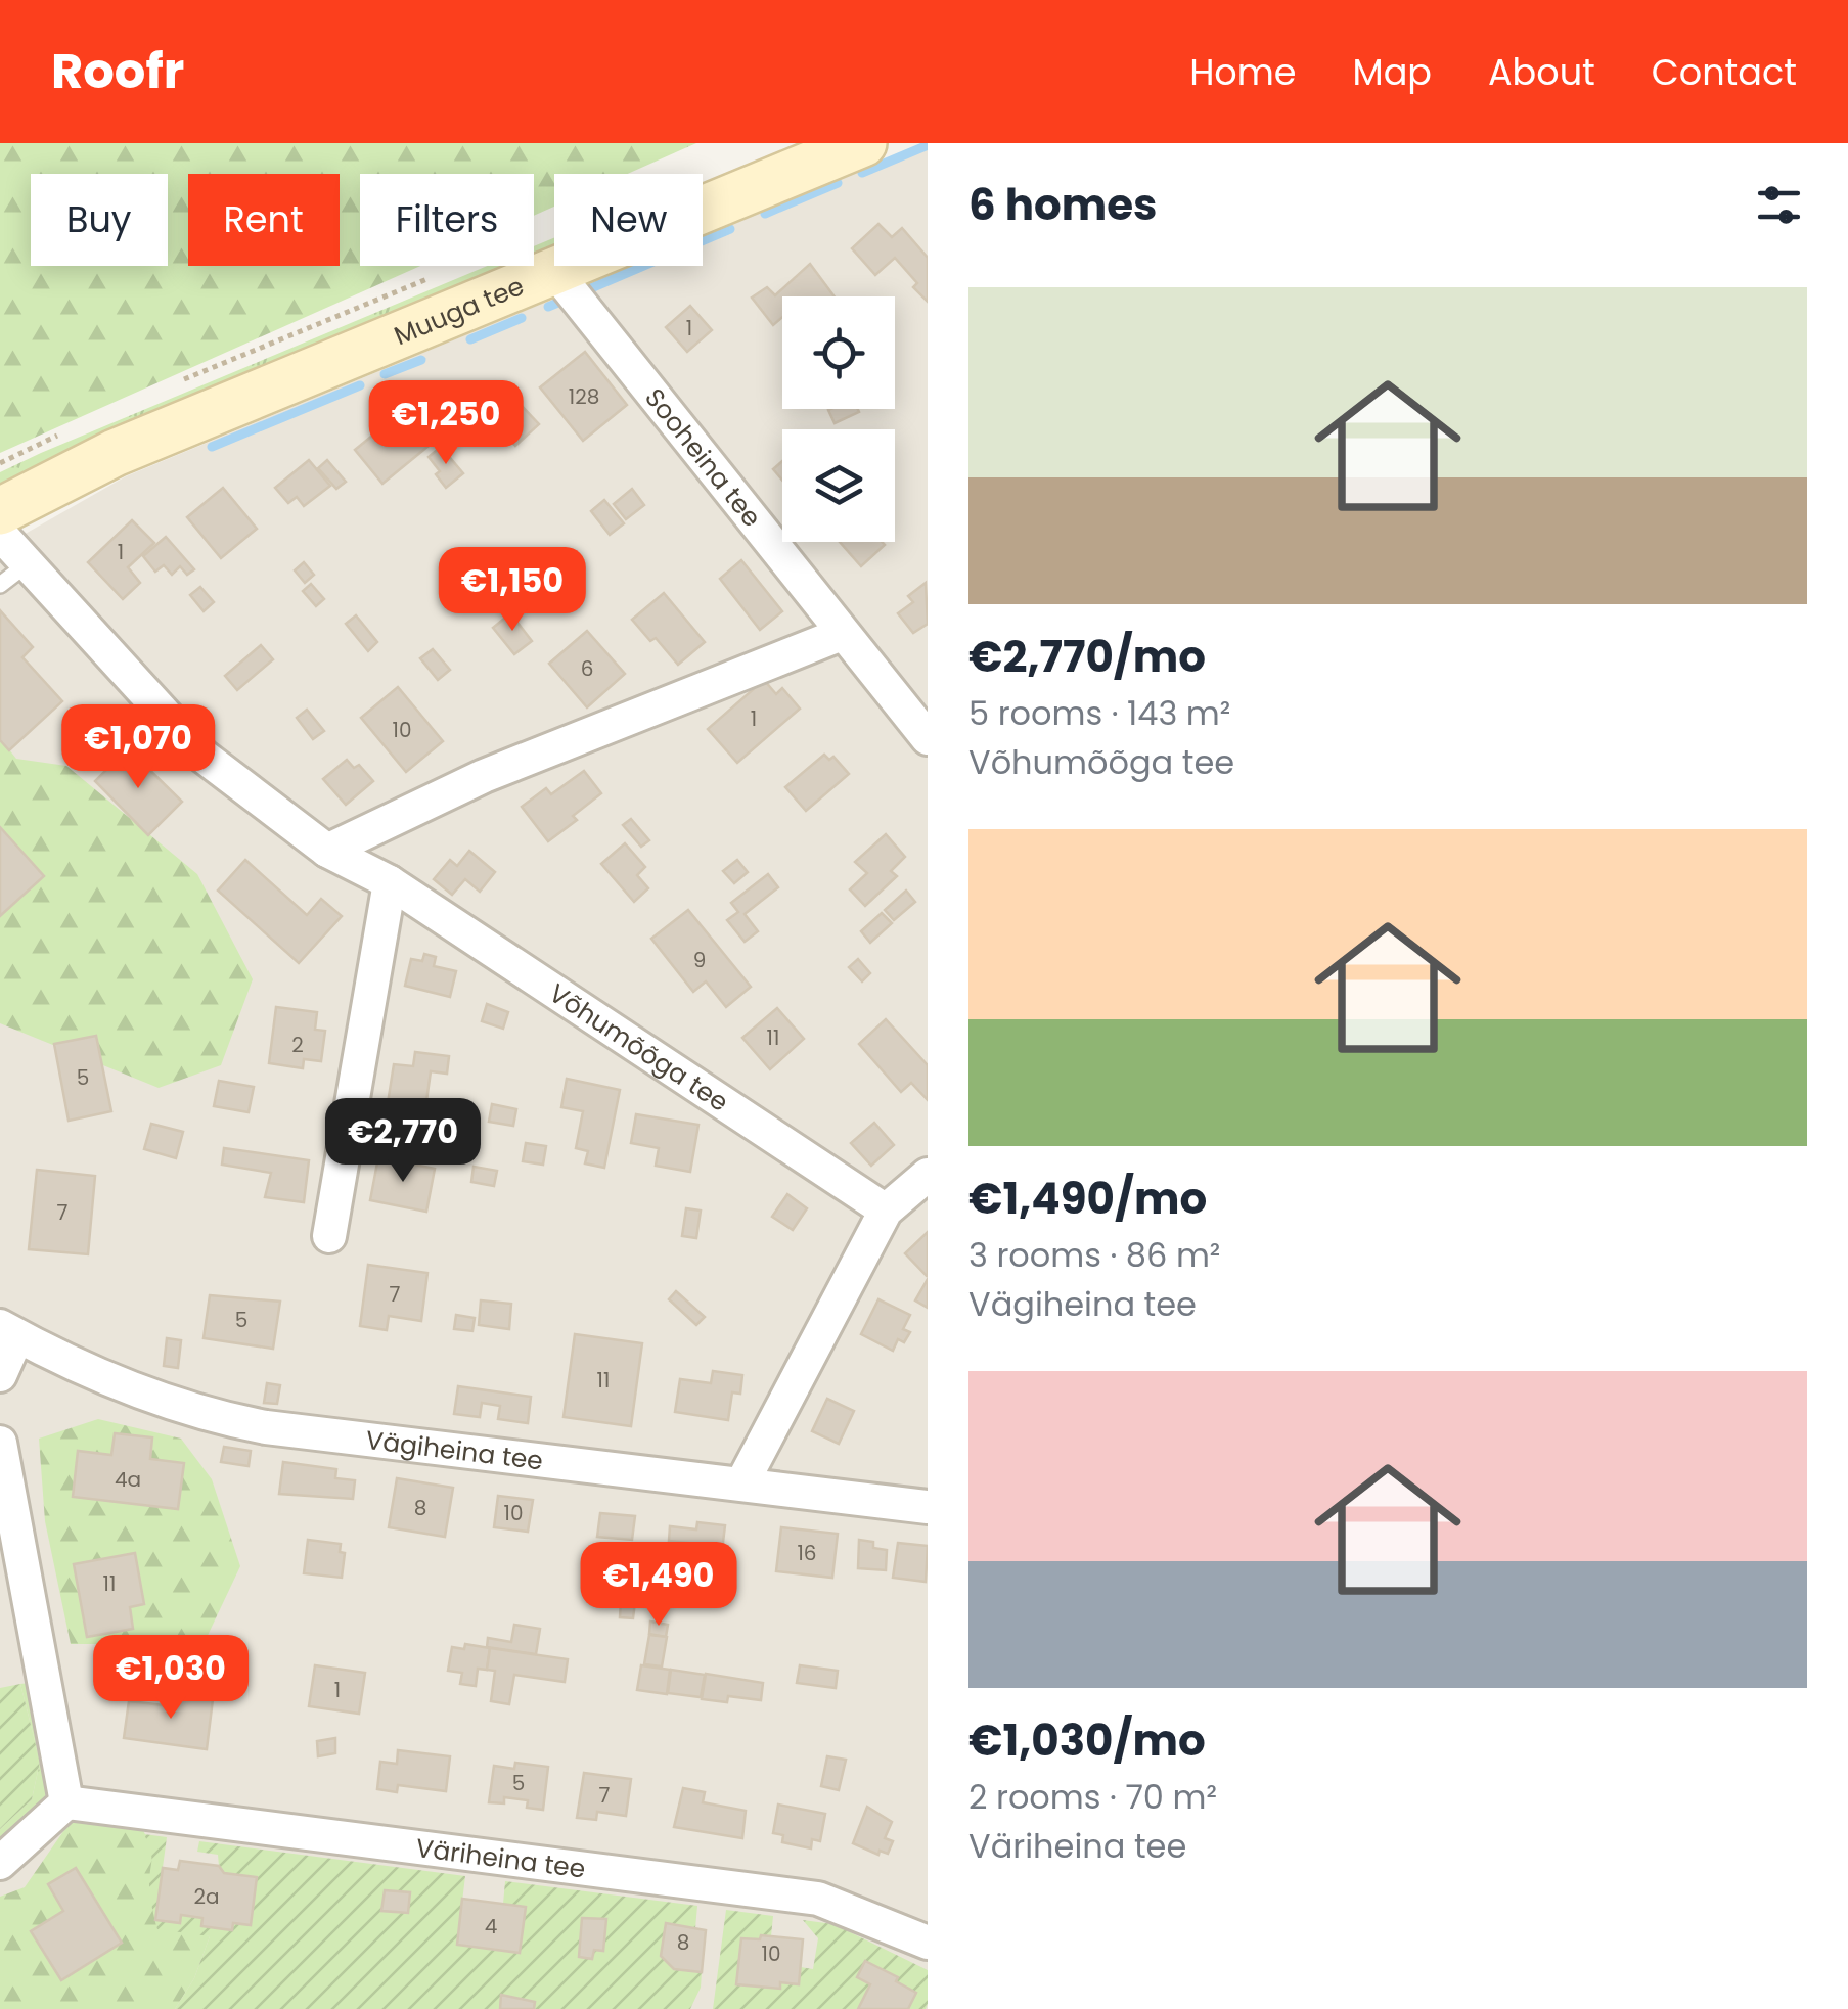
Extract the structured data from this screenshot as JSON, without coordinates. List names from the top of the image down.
{
  "streets": {
    "main road": ["Muuga tee"],
    "street": [
      "Sooheina tee",
      "Võhumõõga tee",
      "Vägiheina tee",
      "Väriheina tee"
    ]
  },
  "crossings": [
    ["Muuga tee", "Sooheina tee"]
  ],
  "house_numbers": [
    "1",
    "128",
    "1",
    "6",
    "1",
    "10",
    "9",
    "11",
    "2",
    "5",
    "7",
    "7",
    "5",
    "11",
    "4a",
    "8",
    "10",
    "16",
    "11",
    "1",
    "5",
    "7",
    "2a",
    "4",
    "8",
    "10"
  ],
  "page": {
    "header": "Roofr",
    "nav": [
      "Home",
      "Map",
      "About",
      "Contact"
    ],
    "heading": "6 homes",
    "chip": [
      "Buy",
      "Rent",
      "Filters",
      "New"
    ],
    "list": [
      {
        "name": "€2,770/mo",
        "note": "5 rooms · 143 m² · Võhumõõga tee"
      },
      {
        "name": "€1,490/mo",
        "note": "3 rooms · 86 m² · Vägiheina tee"
      },
      {
        "name": "€1,030/mo",
        "note": "2 rooms · 70 m² · Väriheina tee"
      }
    ],
    "price": [
      "€1,250",
      "€1,150",
      "€1,070",
      "€2,770",
      "€1,490",
      "€1,030"
    ]
  }
}
